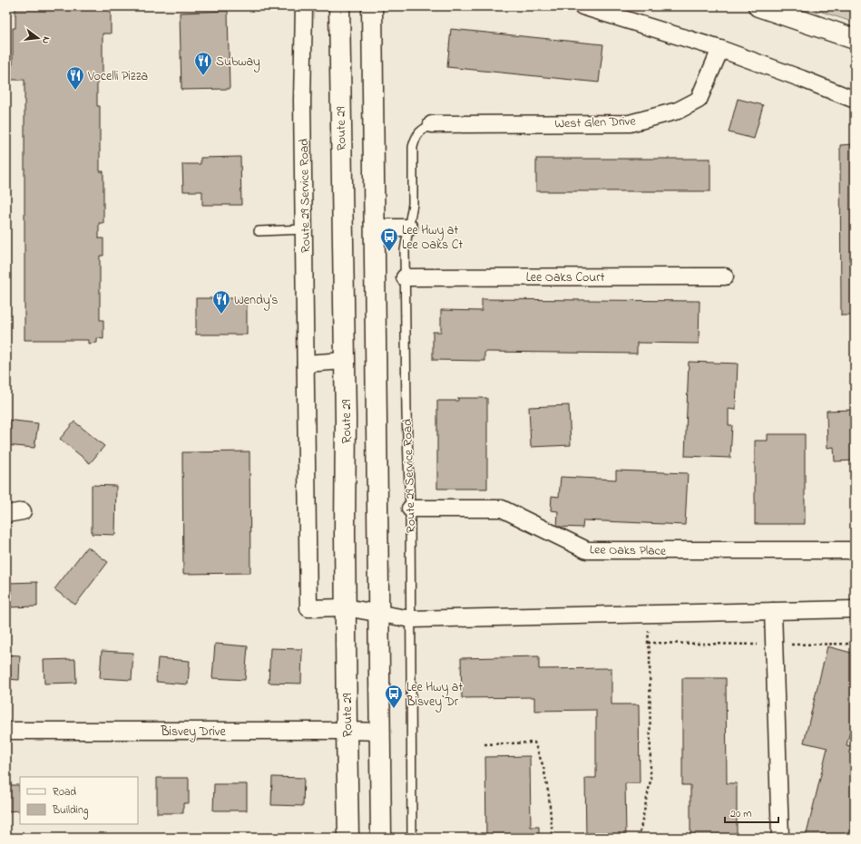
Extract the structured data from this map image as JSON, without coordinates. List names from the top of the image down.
{
  "streets": {
    "main road": ["Route 29"],
    "street": [
      "West Glen Drive",
      "Route 29 Service Road",
      "Lee Oaks Court",
      "Lee Oaks Place",
      "Bisvey Drive"
    ]
  },
  "crossings": [
    ["West Glen Drive", "Route 29 Service Road"],
    ["Route 29", "Route 29 Service Road"],
    ["Route 29", "Bisvey Drive"],
    ["Route 29 Service Road", "Lee Oaks Court"],
    ["Route 29 Service Road", "Lee Oaks Place"]
  ],
  "places": {
    "restaurant": ["Subway", "Vocelli Pizza", "Wendy's"],
    "bus stop": ["Lee Hwy at Lee Oaks Ct", "Lee Hwy at Bisvey Dr"]
  },
  "legend": ["Road", "Building"],
  "scale_bar": "20 m",
  "north": "right"
}
